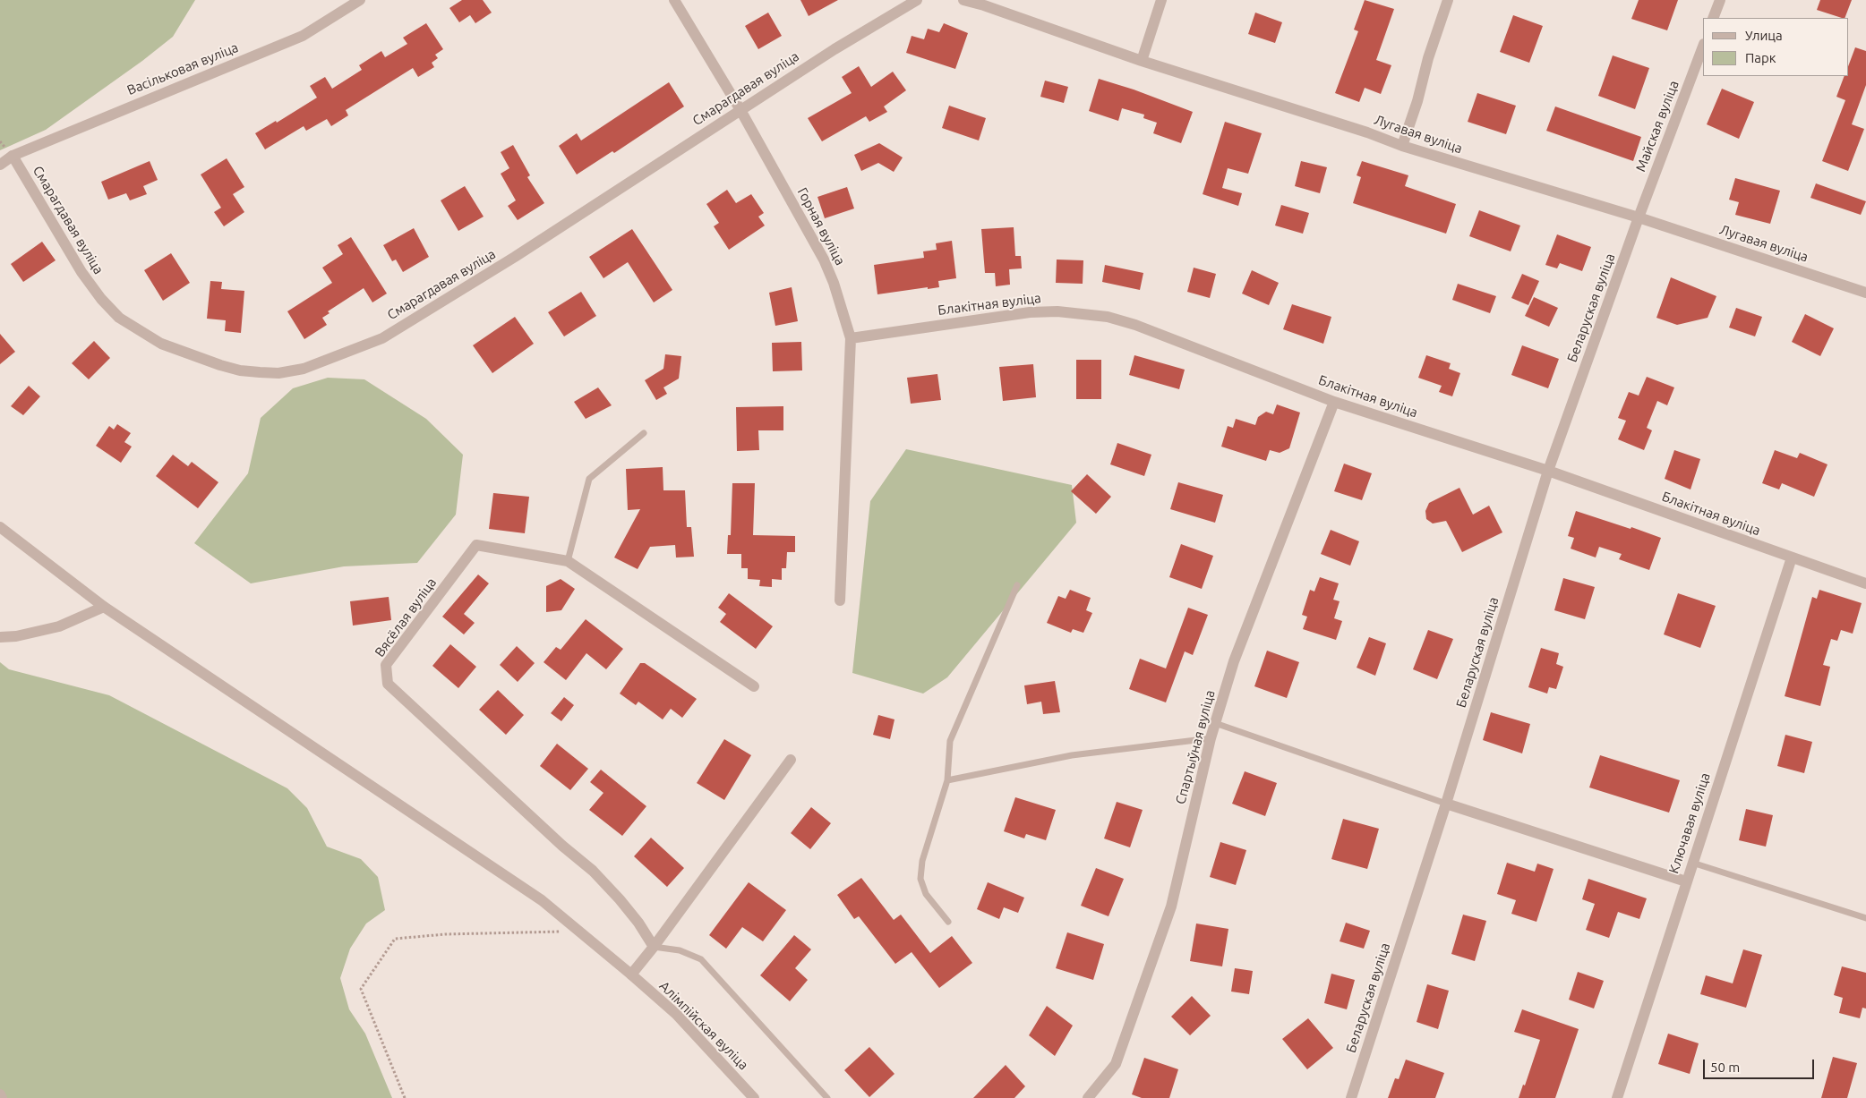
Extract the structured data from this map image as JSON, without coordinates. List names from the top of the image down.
{
  "streets": {
    "street": [
      "Васільковая вуліца",
      "Смарагдавая вуліца",
      "Майская вуліца",
      "Лугавая вуліца",
      "Горная вуліца",
      "Блакітная вуліца",
      "Беларуская вуліца",
      "Вясёлая вуліца",
      "Спартыўная вуліца",
      "Ключавая вуліца",
      "Алімпійская вуліца"
    ]
  },
  "crossings": [
    ["Васільковая вуліца", "Смарагдавая вуліца"],
    ["Смарагдавая вуліца", "Горная вуліца"],
    ["Майская вуліца", "Лугавая вуліца"],
    ["Майская вуліца", "Беларуская вуліца"],
    ["Лугавая вуліца", "Беларуская вуліца"],
    ["Горная вуліца", "Блакітная вуліца"],
    ["Блакітная вуліца", "Беларуская вуліца"],
    ["Блакітная вуліца", "Спартыўная вуліца"],
    ["Блакітная вуліца", "Ключавая вуліца"]
  ],
  "legend": ["Улица", "Парк"],
  "scale_bar": "50 m"
}
